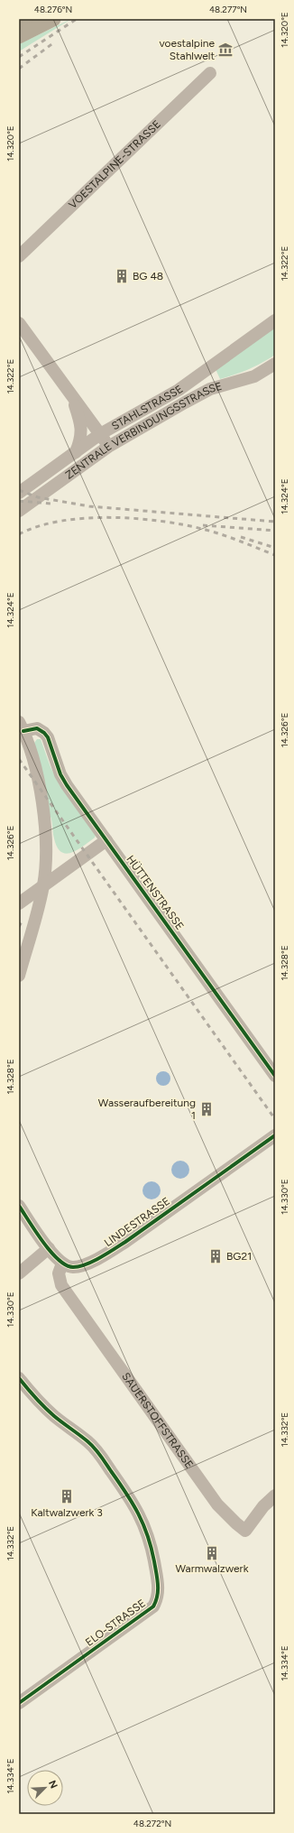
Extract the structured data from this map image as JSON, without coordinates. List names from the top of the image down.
{
  "streets": {
    "street": [
      "VOESTALPINE-STRASSE",
      "STAHLSTRASSE",
      "ZENTRALE VERBINDUNGSSTRASSE",
      "HÜTTENSTRASSE",
      "LINDESTRASSE",
      "SAUERSTOFFSTRASSE",
      "ELO-STRASSE"
    ]
  },
  "crossings": [
    ["LINDESTRASSE", "SAUERSTOFFSTRASSE"]
  ],
  "places": {
    "museum": ["voestalpine Stahlwelt"],
    "building": [
      "BG 48",
      "Wasseraufbereitung 1",
      "BG21",
      "Kaltwalzwerk 3",
      "Warmwalzwerk"
    ]
  },
  "north": "top right",
  "coordinates": [
    "48.276°N",
    "48.277°N",
    "14.320°E",
    "14.322°E",
    "14.324°E",
    "14.326°E",
    "14.328°E",
    "14.330°E",
    "14.332°E",
    "14.334°E",
    "48.272°N"
  ]
}
